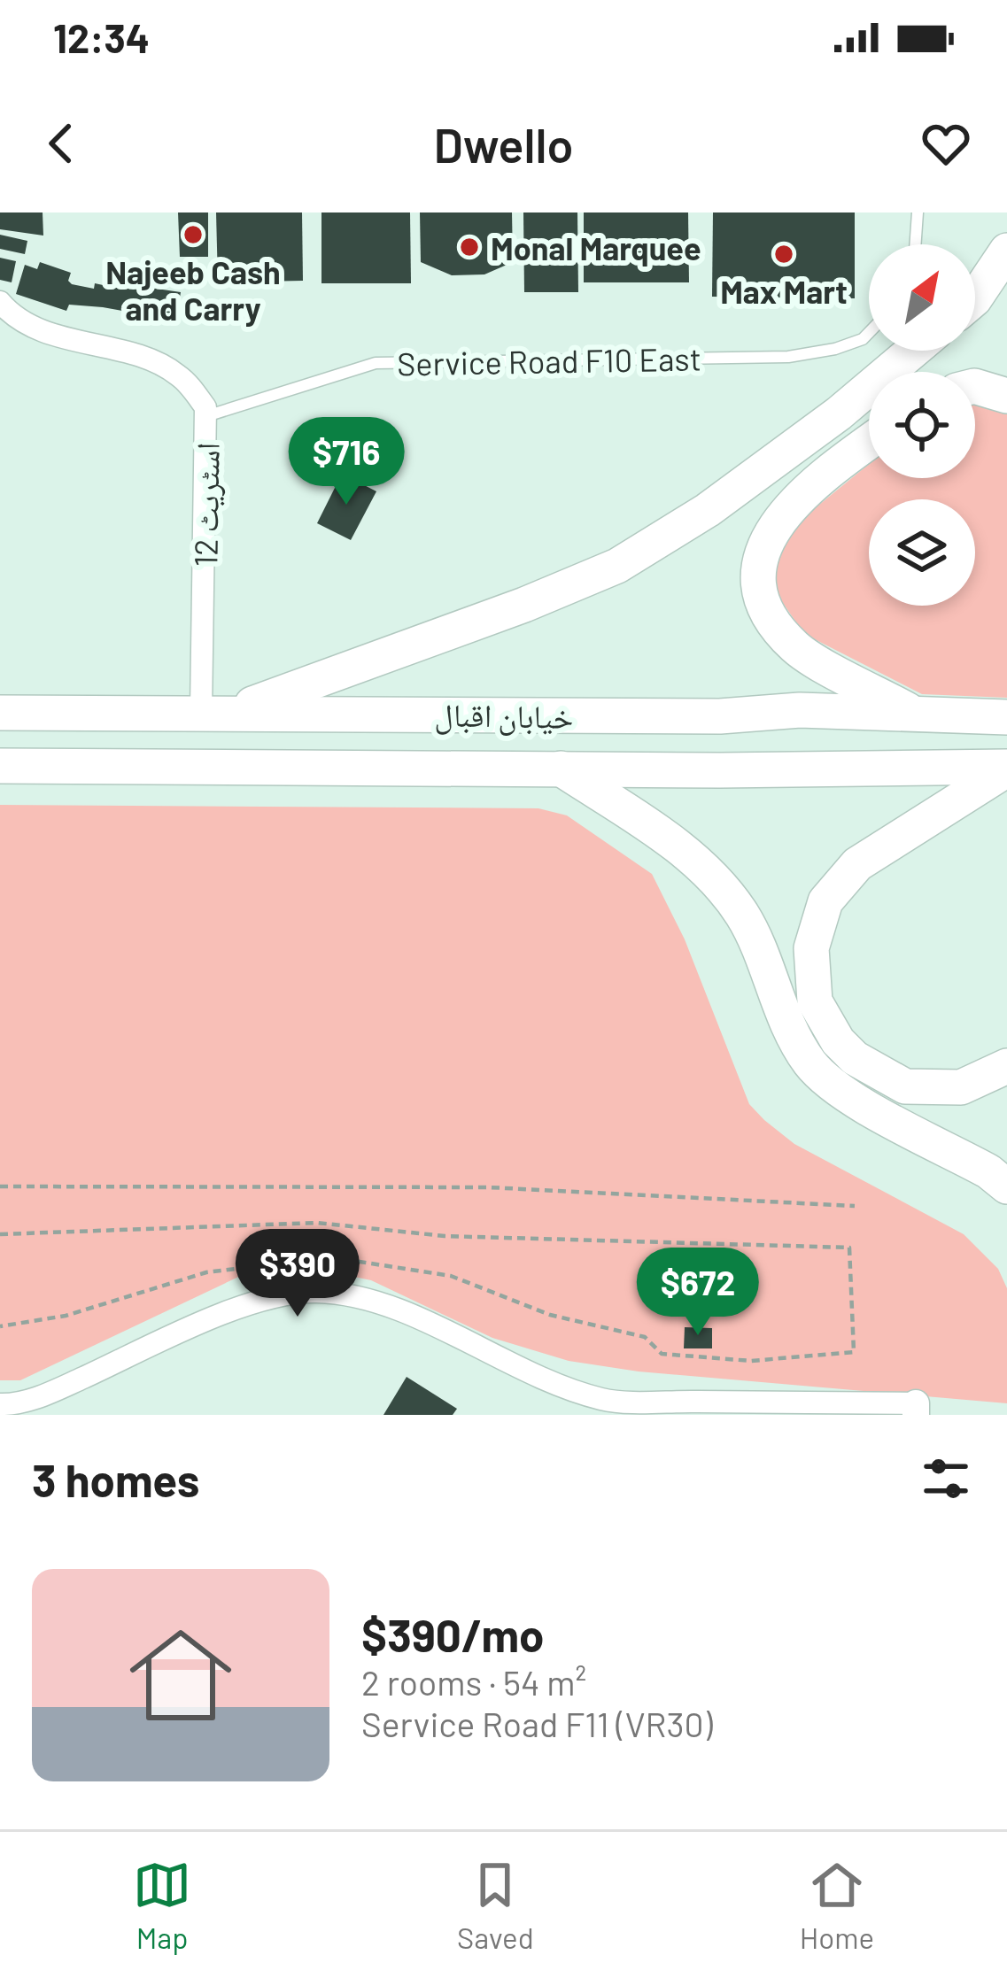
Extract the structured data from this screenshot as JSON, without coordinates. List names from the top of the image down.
{
  "streets": {
    "main road": ["خیابان اقبال"],
    "street": ["اسٹریٹ 12"],
    "lane": ["Service Road F10 East"]
  },
  "crossings": [
    ["Service Road F10 East", "اسٹریٹ 12"],
    ["اسٹریٹ 12", "خیابان اقبال"]
  ],
  "places": ["Najeeb Cash and Carry", "Monal Marquee", "Max Mart"],
  "north": "top right",
  "page": {
    "status": "12:34",
    "header": "Dwello",
    "price": ["$716", "$390", "$672"],
    "heading": "3 homes",
    "list": [
      {
        "name": "$390/mo",
        "note": "2 rooms · 54 m² · Service Road F11 (VR30)"
      }
    ],
    "tabs": ["Map", "Saved", "Home"]
  }
}
